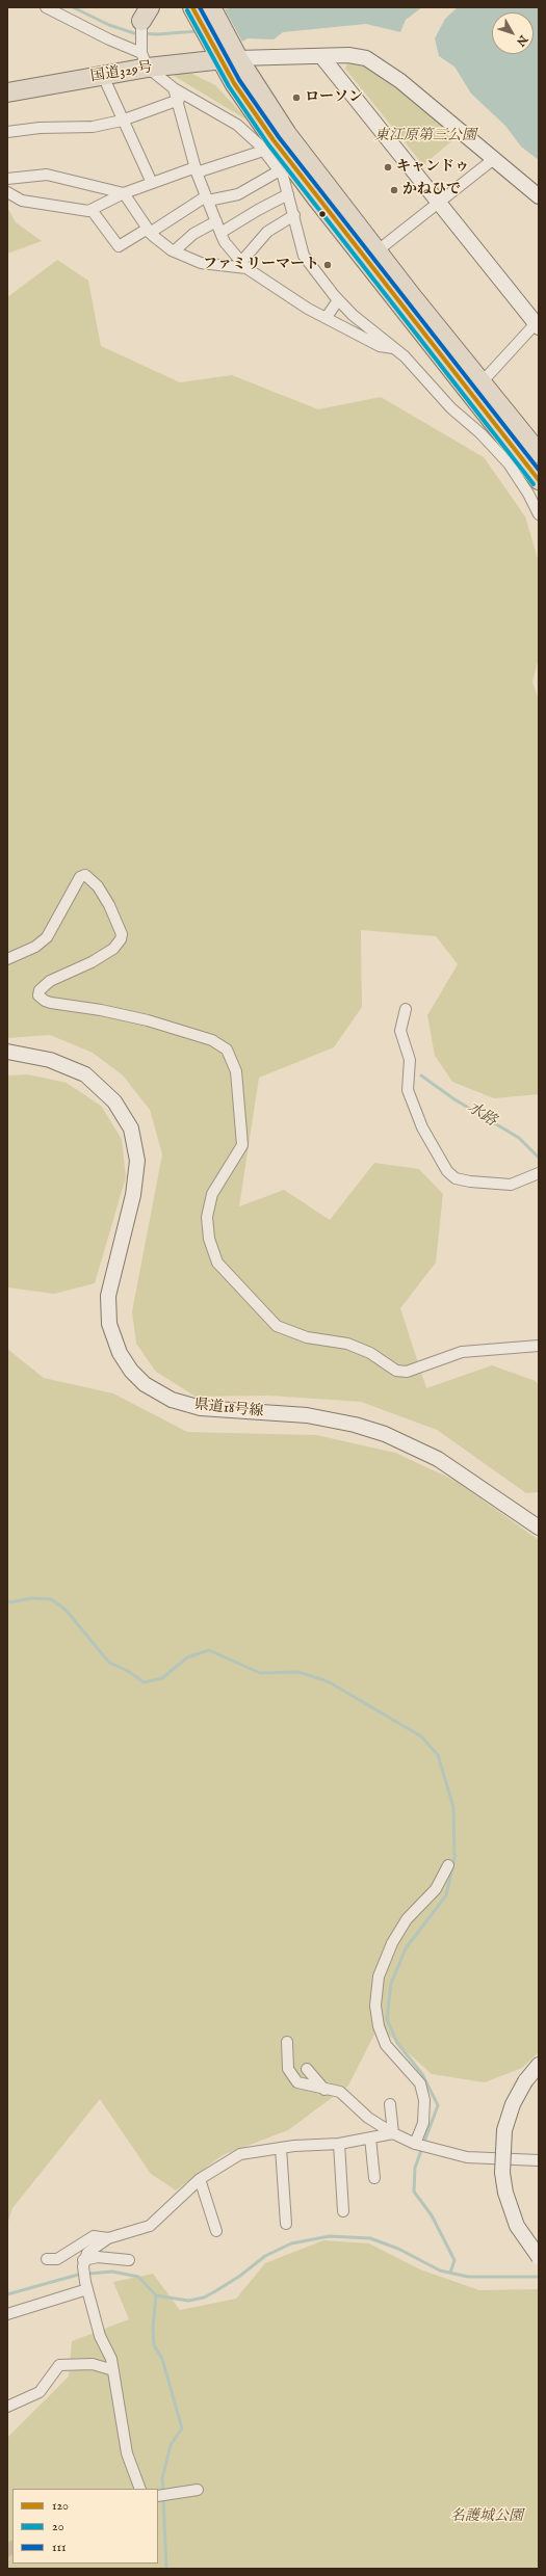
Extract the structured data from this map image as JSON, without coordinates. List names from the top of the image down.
{
  "streets": {
    "highway": ["国道329号"],
    "main road": ["県道18号線"]
  },
  "water": ["水路"],
  "parks": ["東江原第三公園", "名護城公園"],
  "places": [
    "ローソン",
    "キャンドゥ",
    "かねひで",
    "ファミリーマート"
  ],
  "lines": ["transit line 120", "transit line 111", "transit line 20"],
  "legend": ["120", "20", "111"],
  "north": "bottom right"
}
